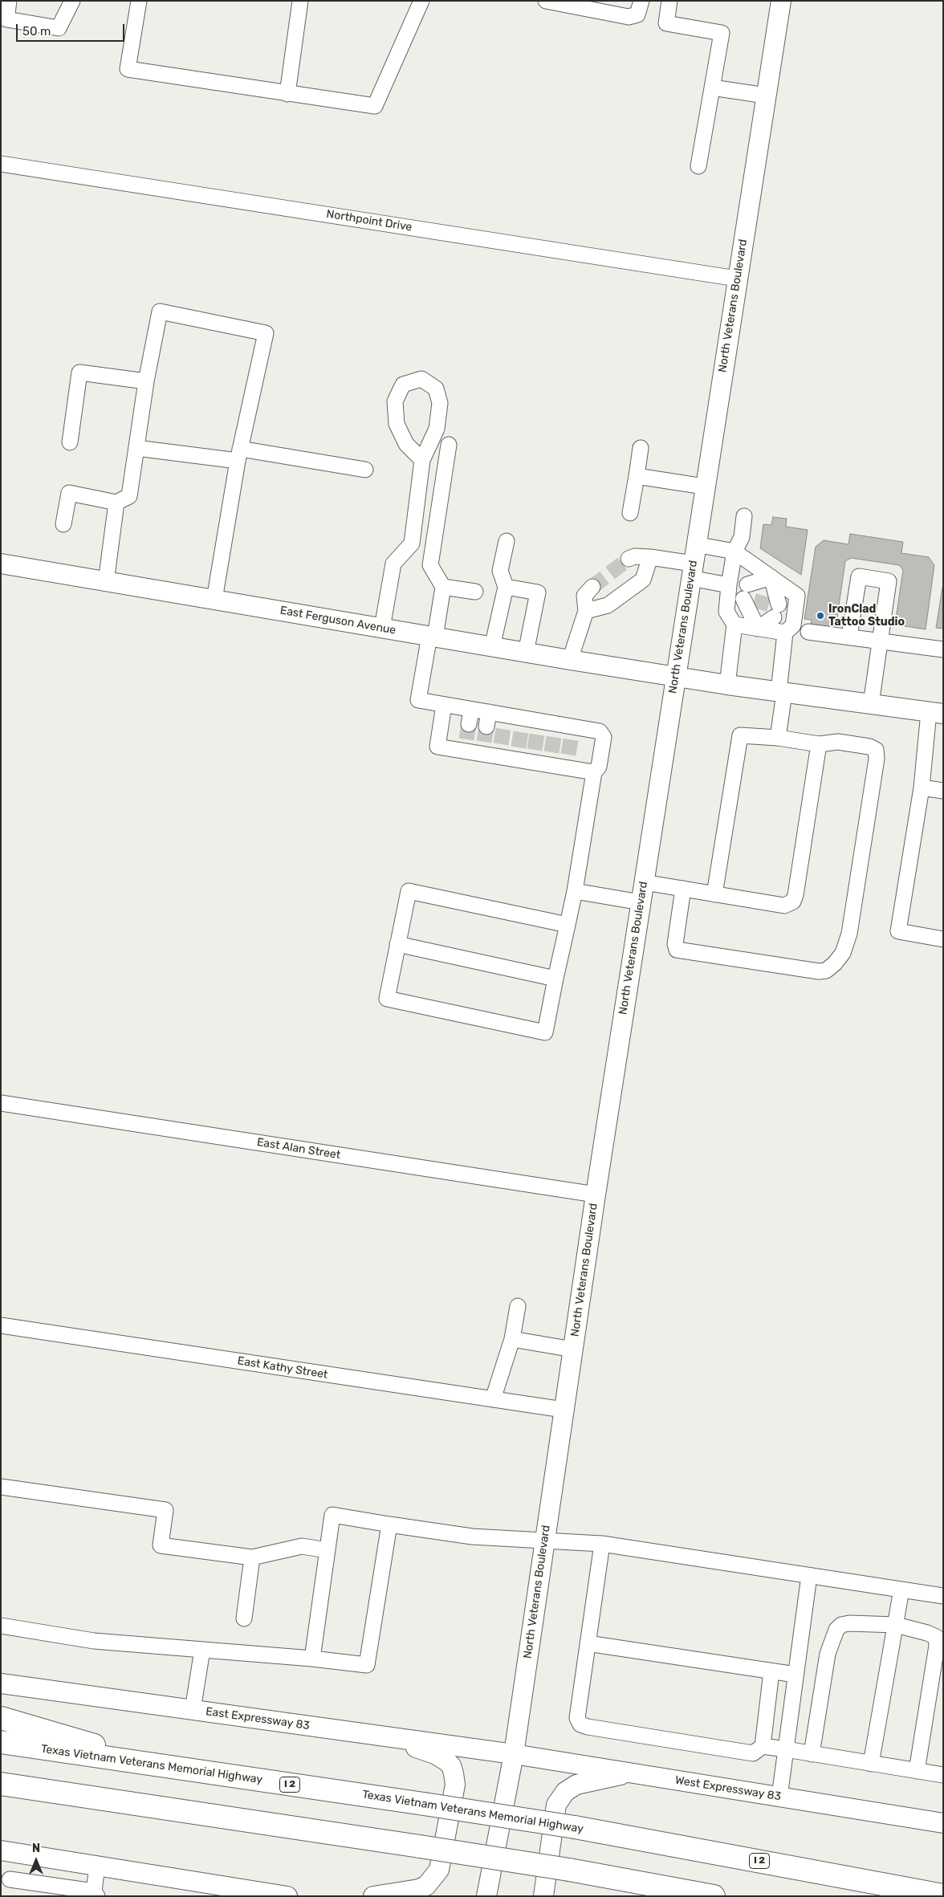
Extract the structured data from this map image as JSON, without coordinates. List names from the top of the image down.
{
  "streets": {
    "highway": ["Texas Vietnam Veterans Memorial Highway", "I 2"],
    "main road": [
      "North Veterans Boulevard",
      "East Ferguson Avenue",
      "East Expressway 83",
      "West Expressway 83"
    ],
    "street": ["Northpoint Drive", "East Alan Street", "East Kathy Street"]
  },
  "crossings": [
    ["Northpoint Drive", "North Veterans Boulevard"],
    ["North Veterans Boulevard", "East Ferguson Avenue"],
    ["North Veterans Boulevard", "East Alan Street"],
    ["North Veterans Boulevard", "East Kathy Street"],
    ["North Veterans Boulevard", "East Expressway 83"],
    ["North Veterans Boulevard", "West Expressway 83"],
    ["East Expressway 83", "West Expressway 83"]
  ],
  "places": ["IronClad Tattoo Studio"],
  "scale_bar": "50 m",
  "north": "top"
}
